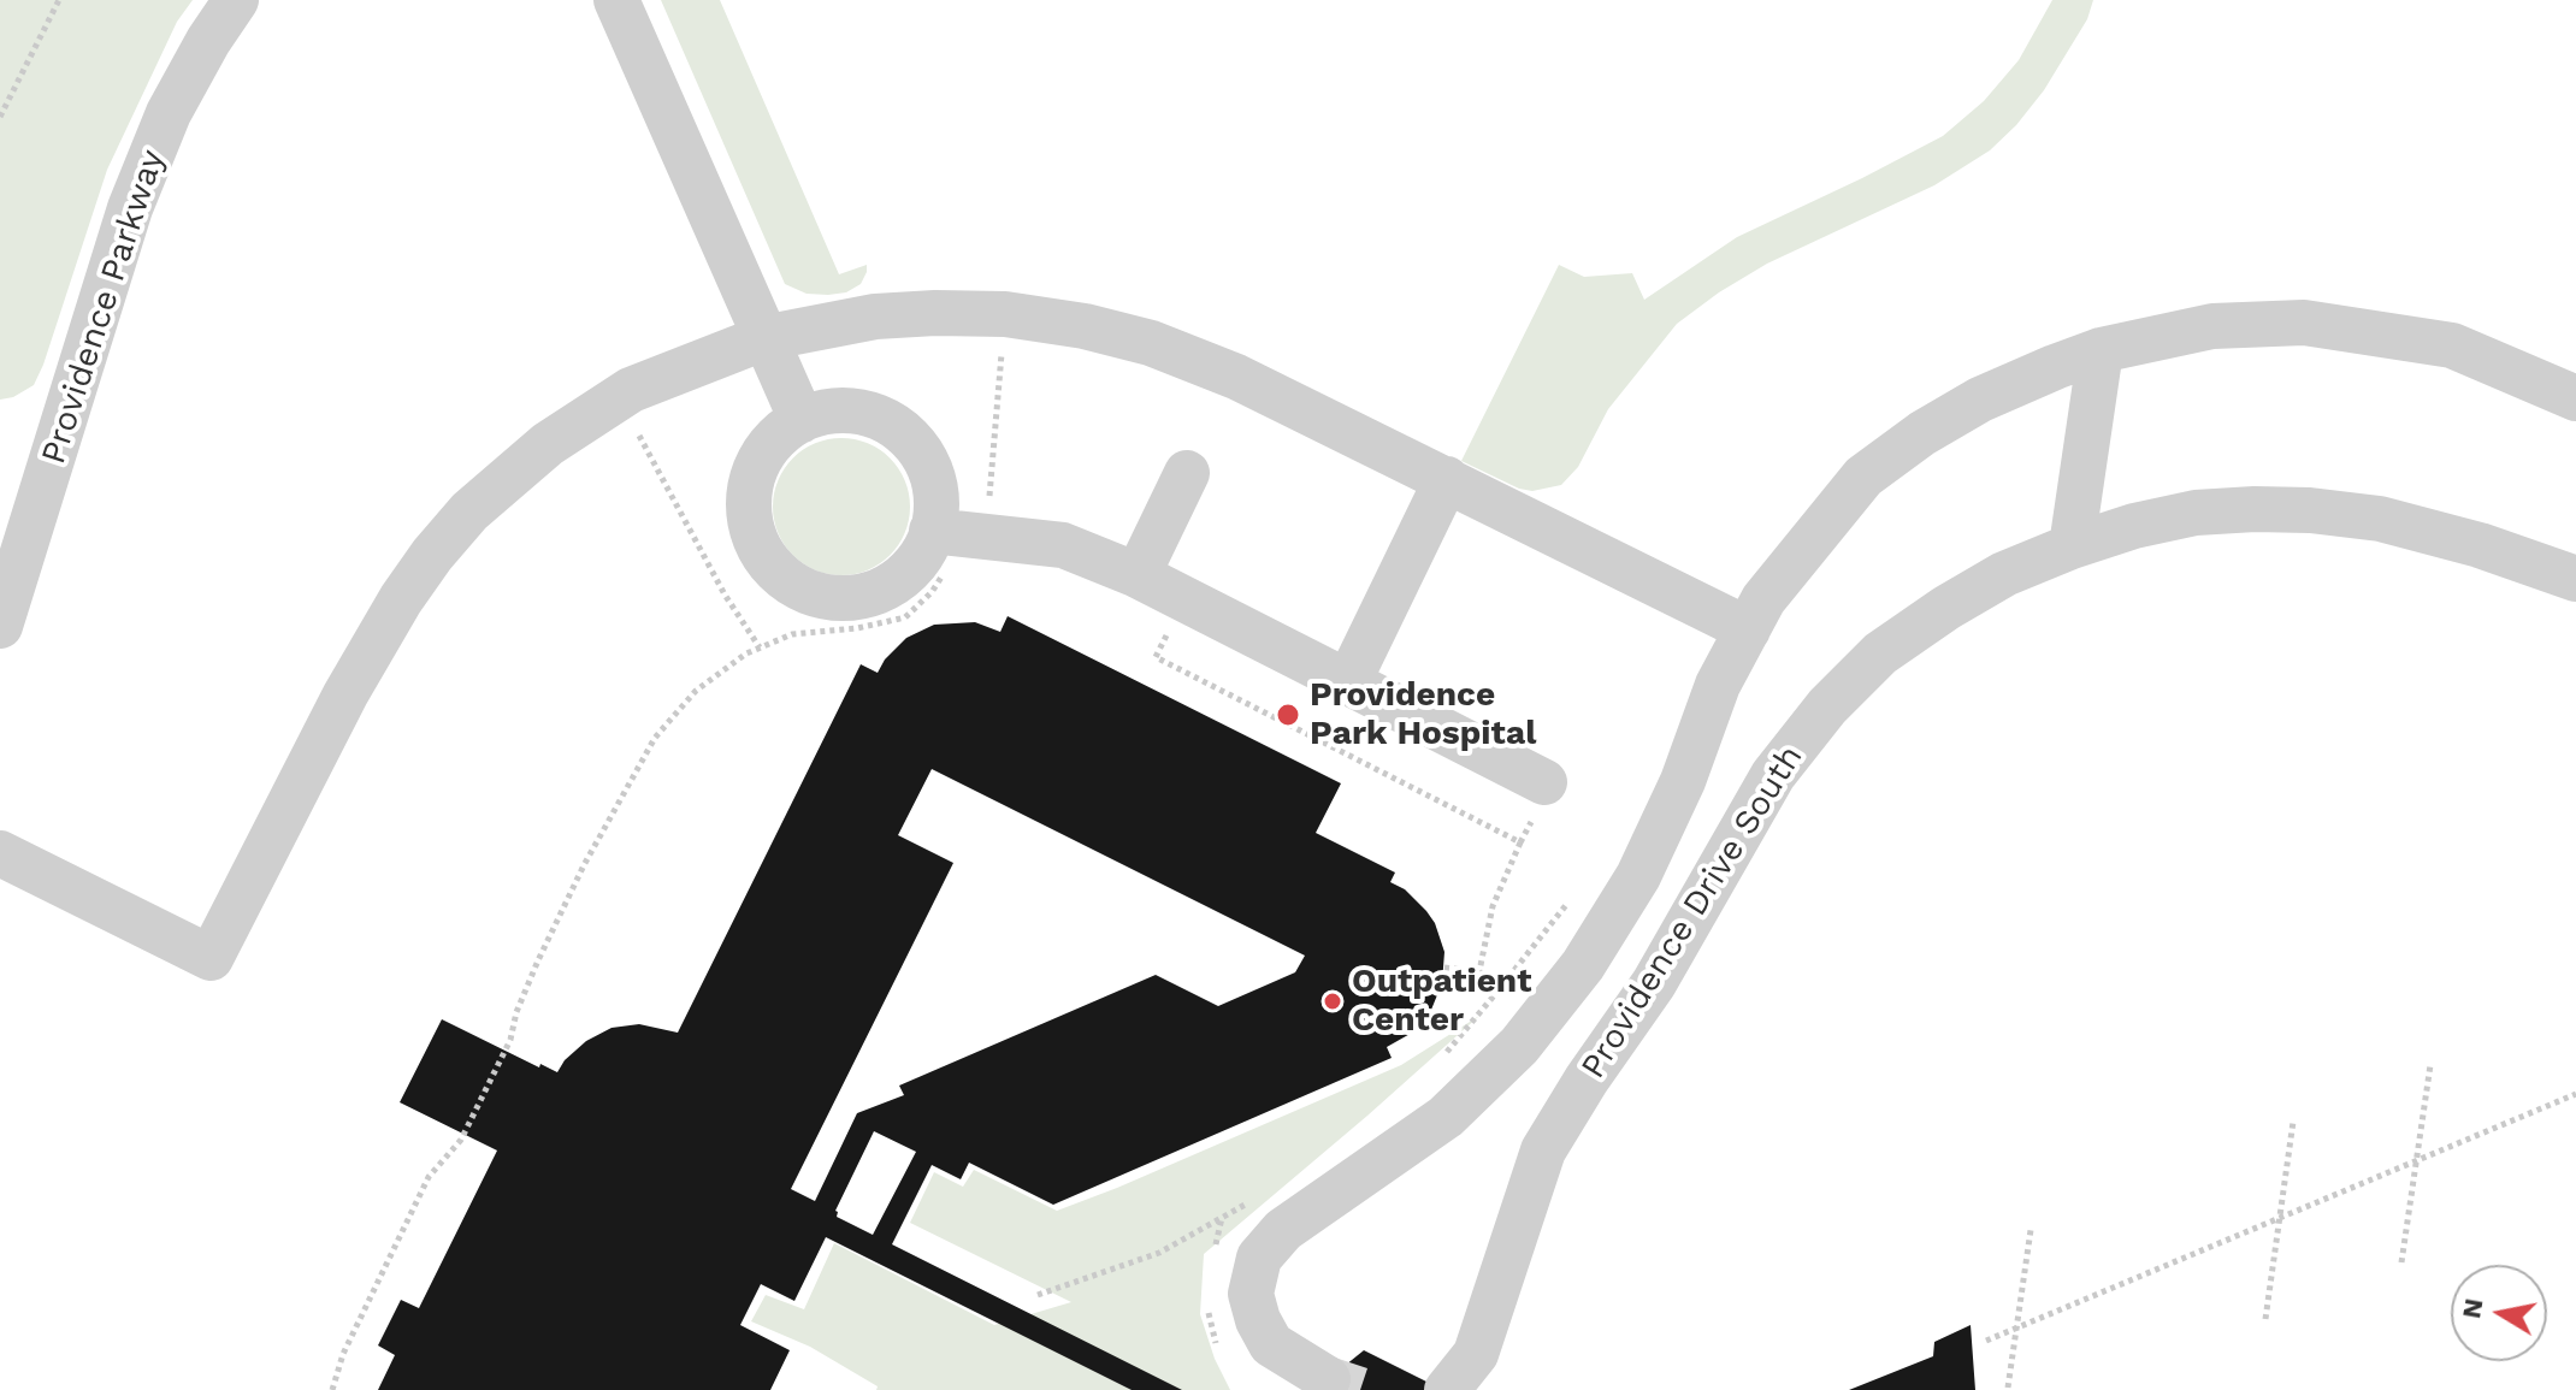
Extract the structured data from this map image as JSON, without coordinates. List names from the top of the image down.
{
  "streets": {
    "street": ["Providence Parkway", "Providence Drive South"]
  },
  "places": ["Providence Park Hospital", "Outpatient Center"],
  "north": "left"
}
